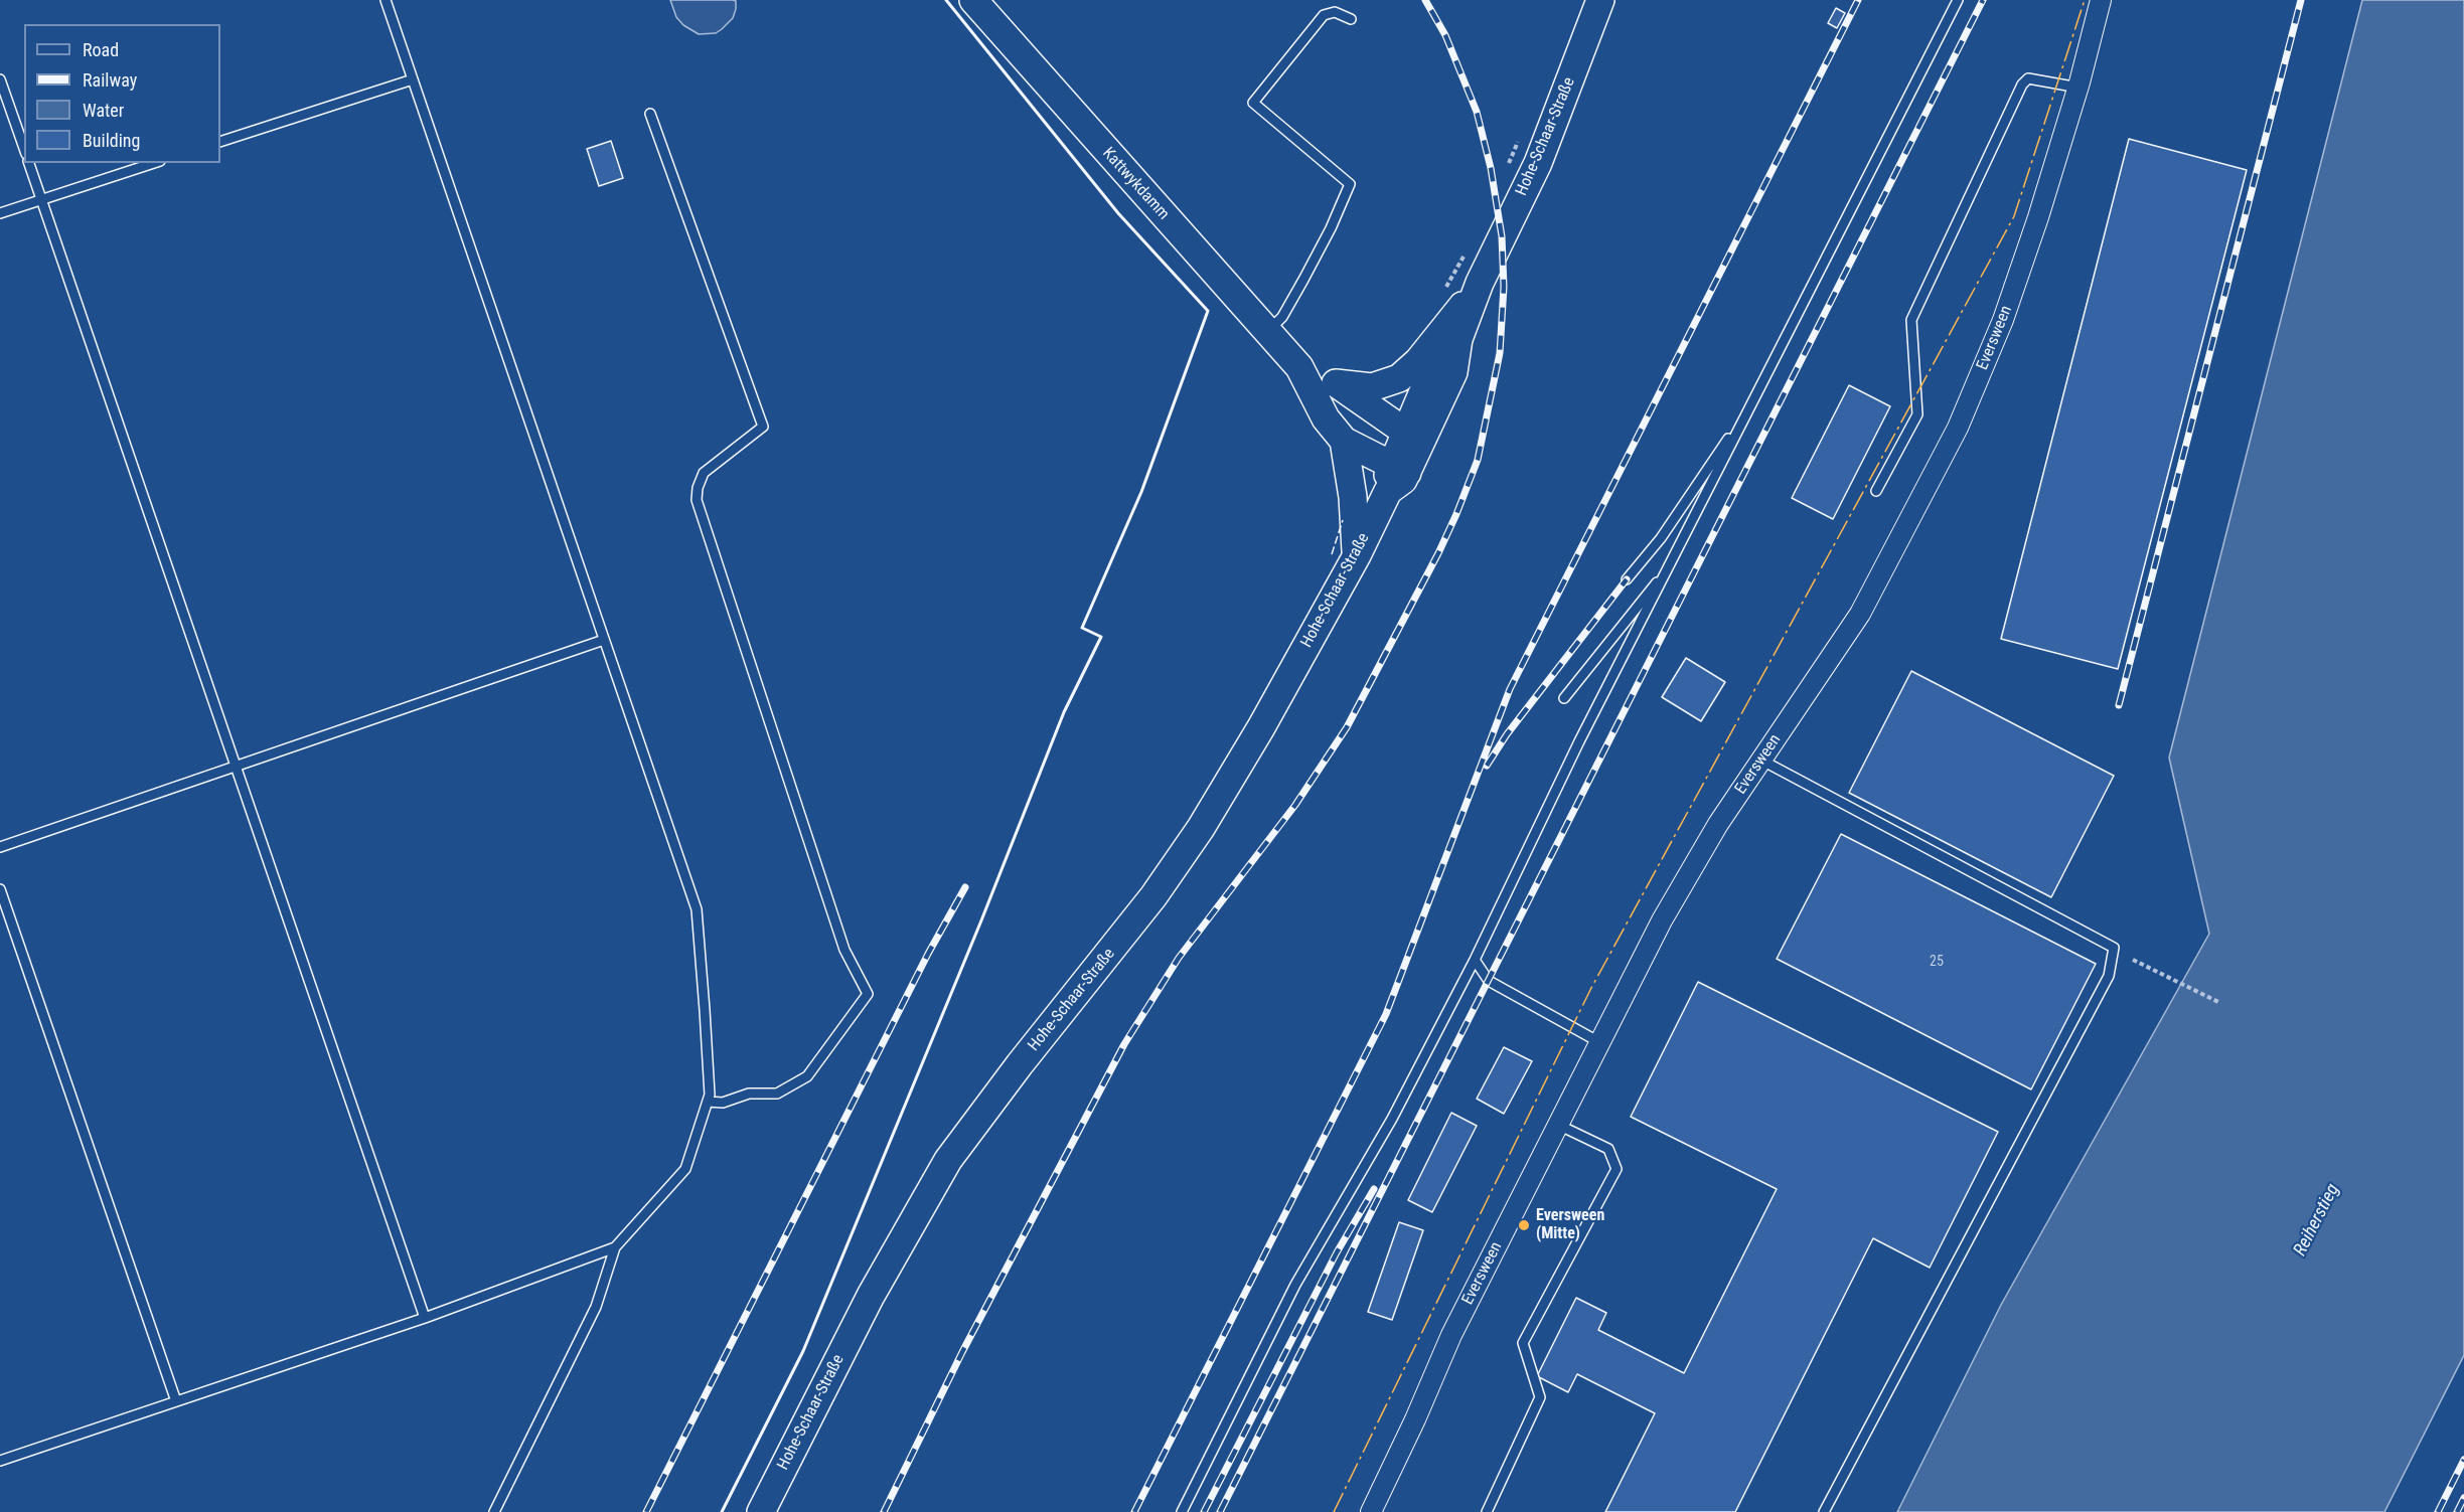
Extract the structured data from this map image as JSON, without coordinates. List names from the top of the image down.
{
  "streets": {
    "main road": ["Hohe-Schaar-Straße", "Kattwykdamm"],
    "street": ["Eversween"]
  },
  "crossings": [
    ["Hohe-Schaar-Straße", "Kattwykdamm"]
  ],
  "water": ["Reiherstieg"],
  "places": ["Eversween (Mitte)"],
  "house_numbers": ["25"],
  "legend": [
    "Road",
    "Railway",
    "Water",
    "Building"
  ]
}
